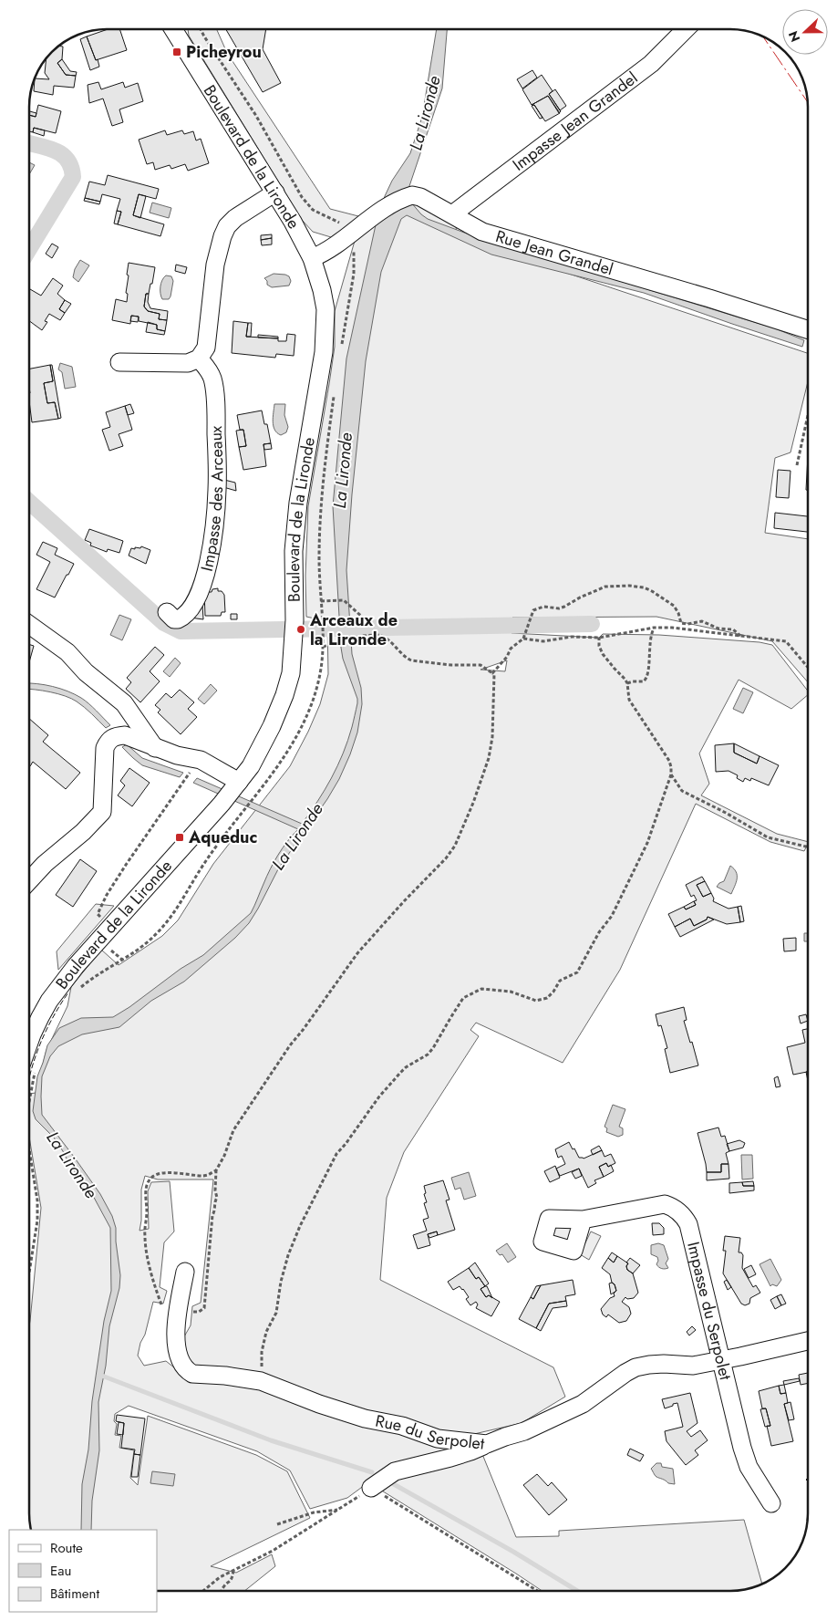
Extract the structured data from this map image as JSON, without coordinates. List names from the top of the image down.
{
  "streets": {
    "street": [
      "Impasse Jean Grandel",
      "Boulevard de la Lironde",
      "Rue Jean Grandel",
      "Impasse des Arceaux",
      "Impasse du Serpolet",
      "Rue du Serpolet"
    ]
  },
  "crossings": [
    ["Impasse Jean Grandel", "Rue Jean Grandel"],
    ["Boulevard de la Lironde", "Rue Jean Grandel"],
    ["Impasse du Serpolet", "Rue du Serpolet"]
  ],
  "water": ["La Lironde"],
  "places": {
    "transit": ["Picheyrou", "Aqueduc"],
    "other": ["Arceaux de la Lironde"]
  },
  "legend": ["Route", "Eau", "Bâtiment"],
  "north": "left"
}
